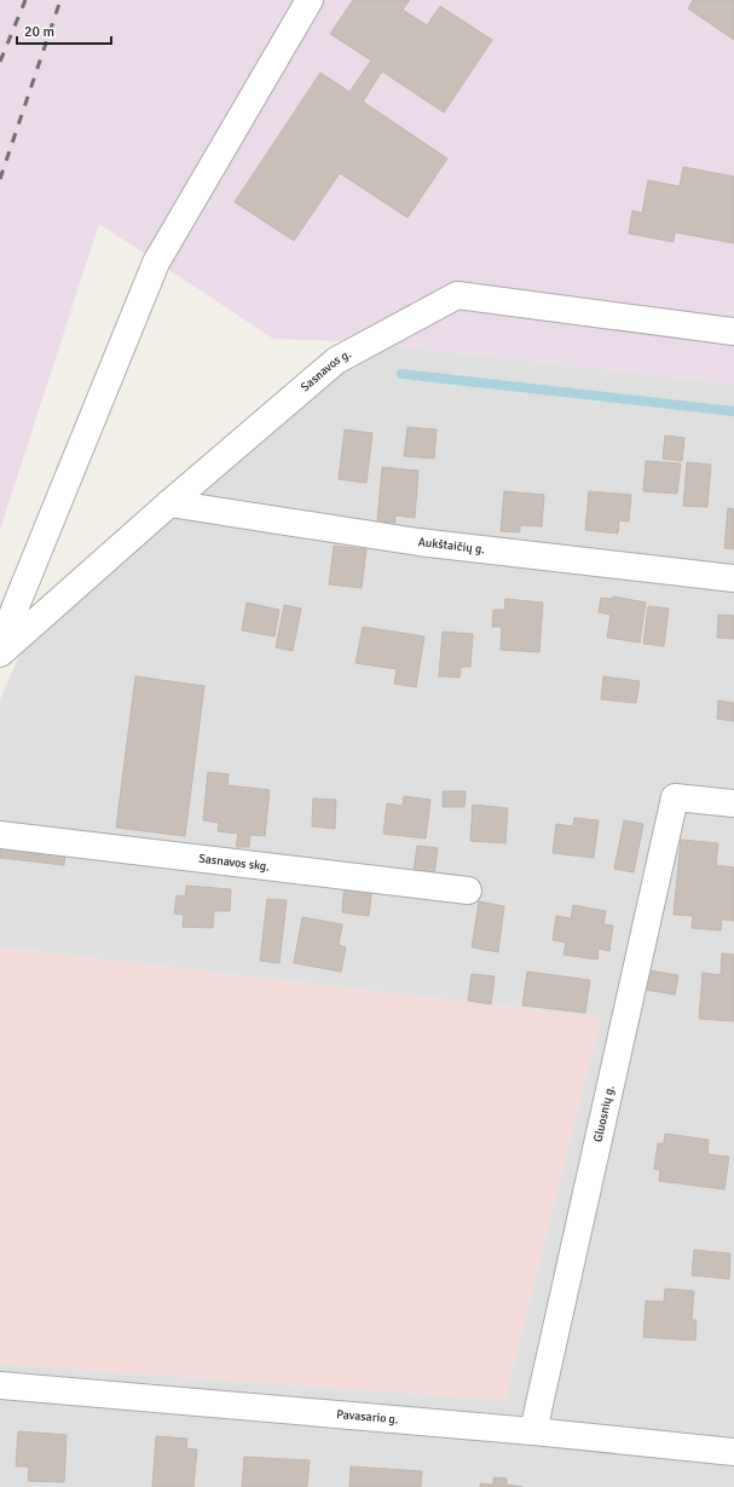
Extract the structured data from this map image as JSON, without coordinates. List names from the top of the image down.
{
  "streets": {
    "street": [
      "Sasnavos g.",
      "Aukštaičių g.",
      "Sasnavos skg.",
      "Gluosnių g.",
      "Pavasario g."
    ]
  },
  "crossings": [
    ["Sasnavos g.", "Aukštaičių g."],
    ["Gluosnių g.", "Pavasario g."]
  ],
  "scale_bar": "20 m"
}
